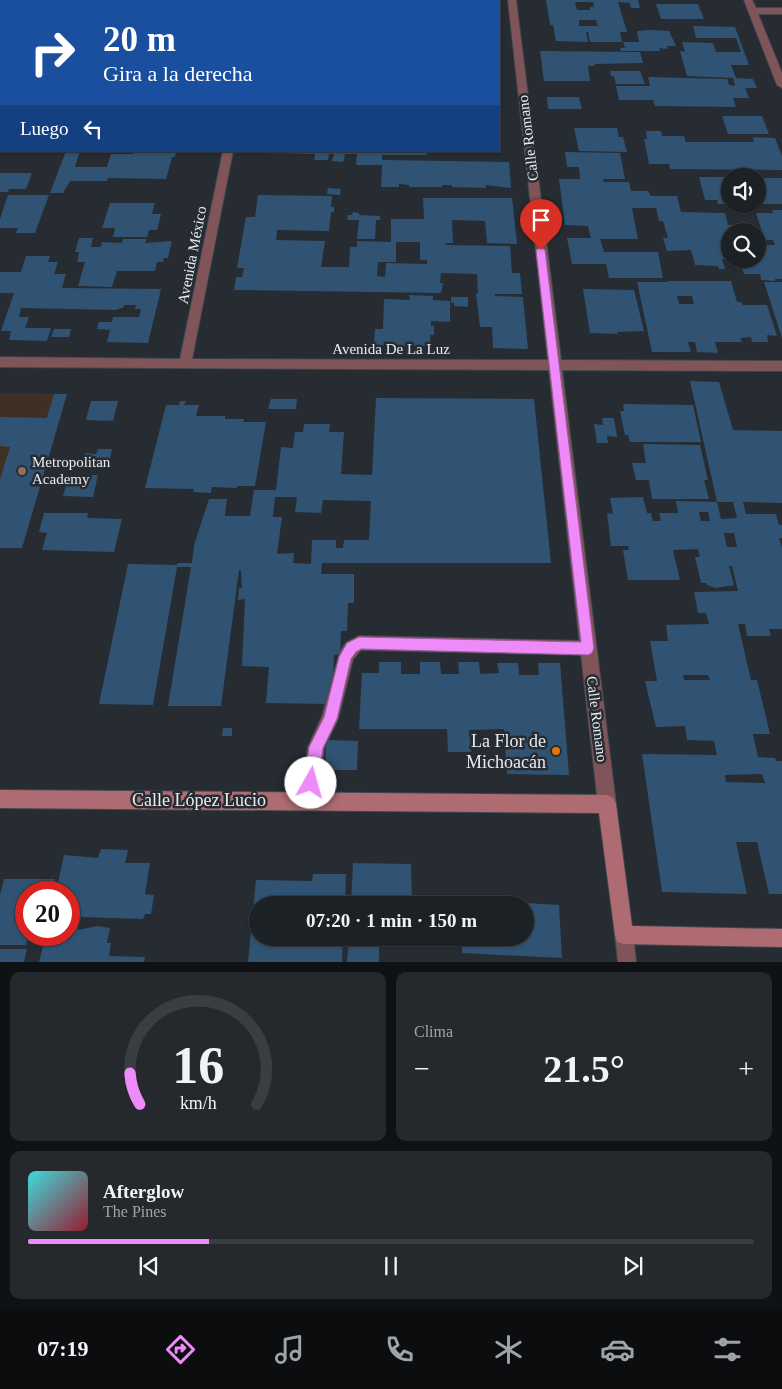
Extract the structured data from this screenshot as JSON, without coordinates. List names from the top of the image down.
{
  "streets": {
    "main road": ["Calle Romano", "Calle López Lucio"],
    "street": ["Avenida México", "Avenida De La Luz"]
  },
  "crossings": [
    ["Calle Romano", "Avenida De La Luz"],
    ["Calle Romano", "Calle López Lucio"],
    ["Avenida México", "Avenida De La Luz"]
  ],
  "places": ["Metropolitan Academy", "La Flor de Michoacán"],
  "page": {
    "turn": ["20 m", "Gira a la derecha"],
    "then": "Luego",
    "limit": "20",
    "trip": "07:20 · 1 min · 150 m",
    "tile": "Clima",
    "heat": ["−", "21.5°", "+"],
    "song": ["Afterglow", "The Pines"],
    "tabs": "07:19",
    "gauge": ["16", "km/h"]
  }
}
